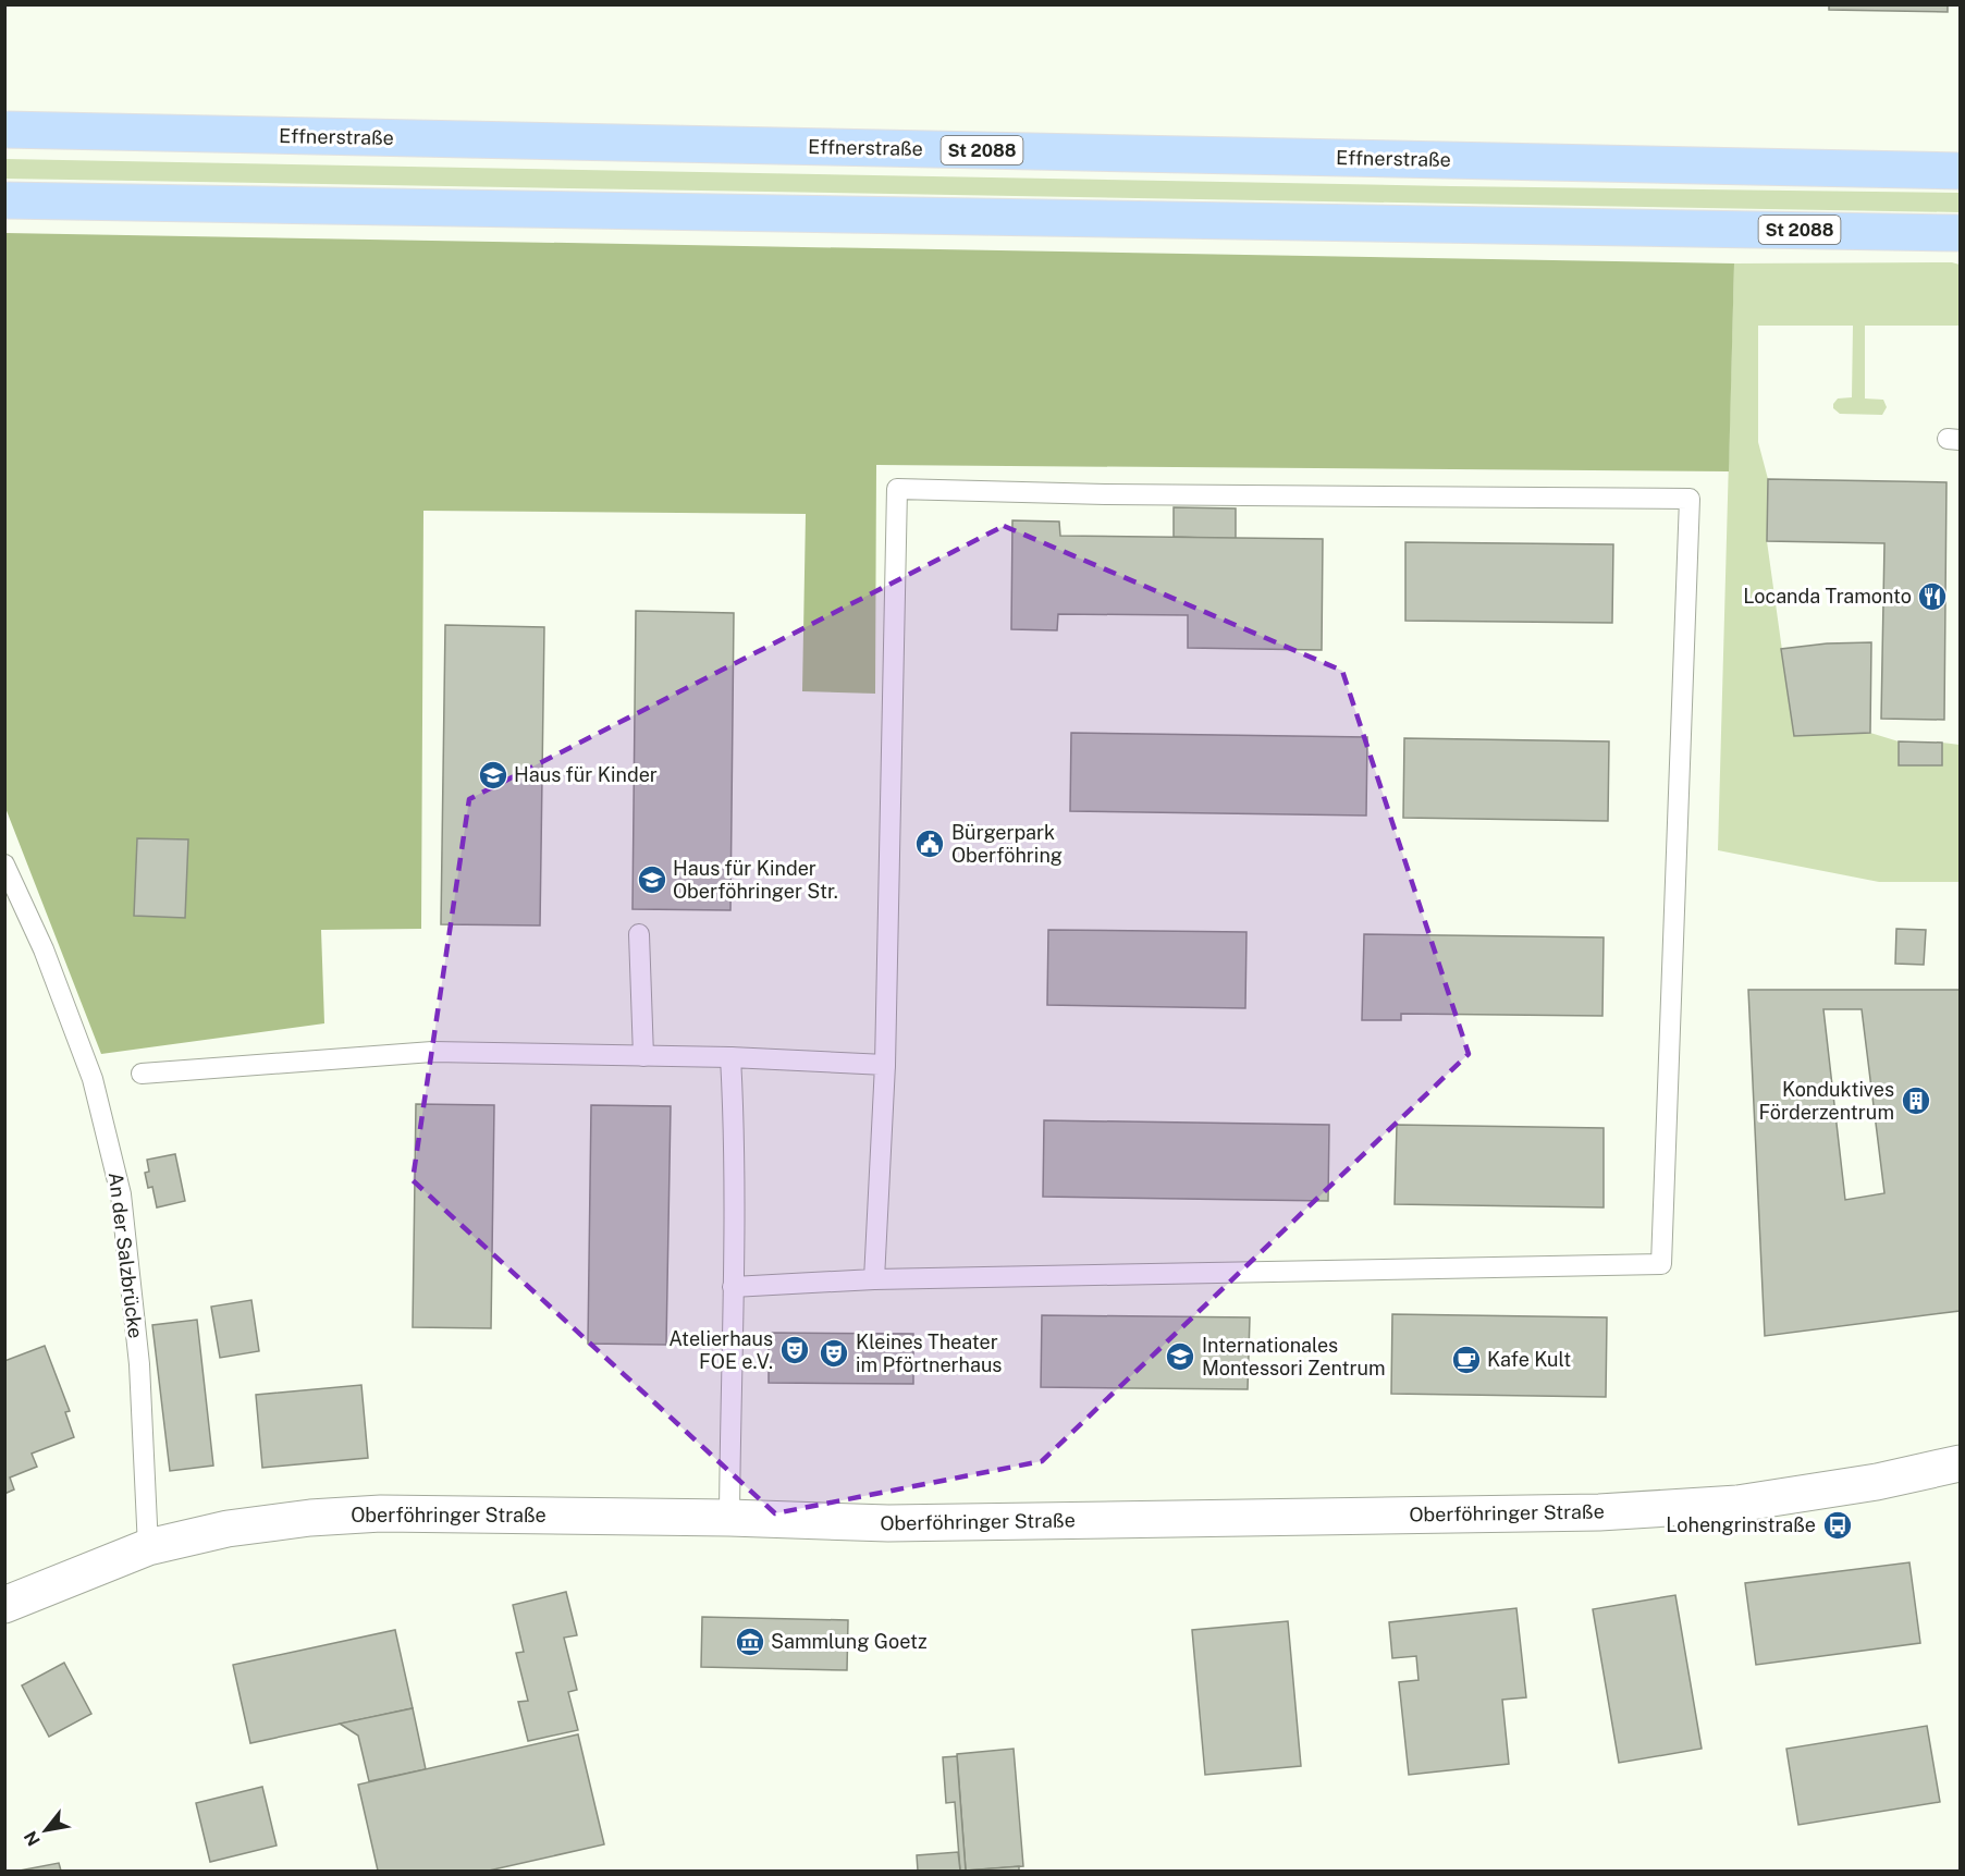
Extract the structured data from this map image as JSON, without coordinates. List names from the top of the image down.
{
  "streets": {
    "highway": ["Effnerstraße", "St 2088"],
    "main road": ["Oberföhringer Straße"],
    "lane": ["An der Salzbrücke"]
  },
  "crossings": [
    ["An der Salzbrücke", "Oberföhringer Straße"]
  ],
  "places": {
    "restaurant": ["Locanda Tramonto"],
    "school or university": ["Haus für Kinder", "Haus für Kinder Oberföhringer Str.", "Internationales Montessori Zentrum"],
    "public building": ["Bürgerpark Oberföhring"],
    "building": ["Konduktives Förderzentrum"],
    "theatre": ["Atelierhaus FOE e.V.", "Kleines Theater im Pförtnerhaus"],
    "cafe": ["Kafe Kult"],
    "bus stop": ["Lohengrinstraße"],
    "museum": ["Sammlung Goetz"]
  },
  "north": "bottom left"
}
